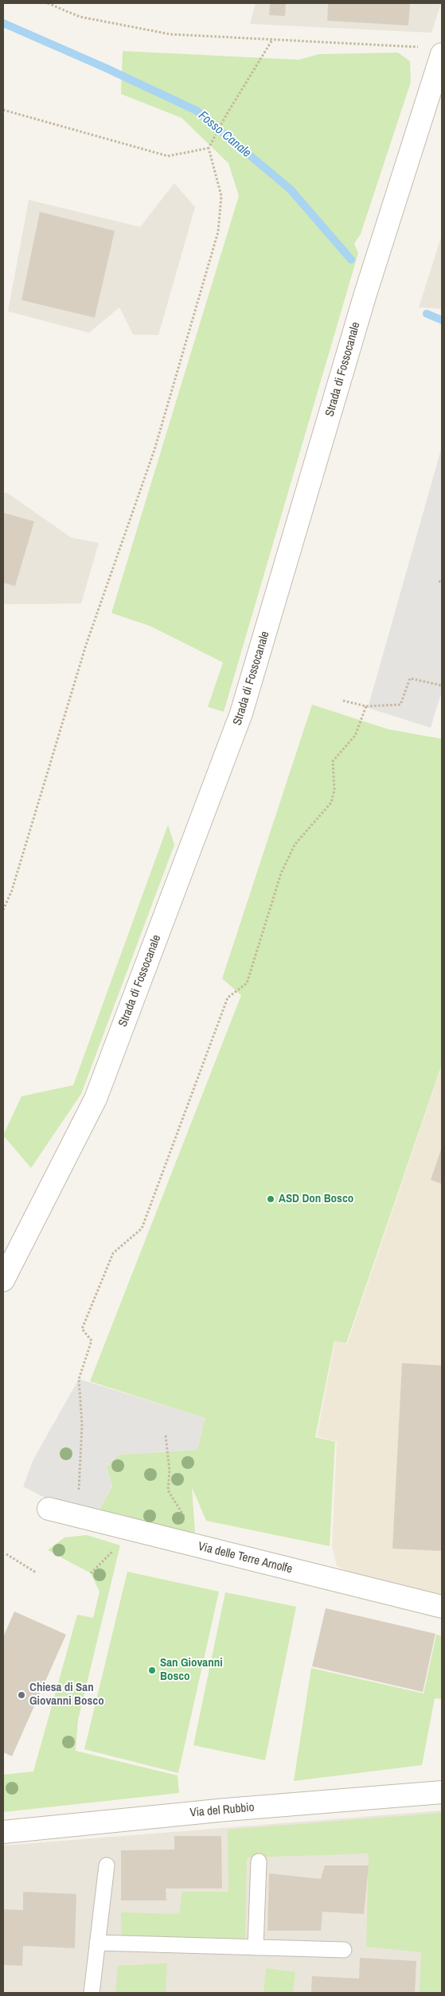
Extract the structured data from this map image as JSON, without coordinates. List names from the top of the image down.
{
  "streets": {
    "street": ["Strada di Fossocanale", "Via delle Terre Arnolfe", "Via del Rubbio"]
  },
  "water": ["Fosso Canale"],
  "places": ["ASD Don Bosco", "San Giovanni Bosco", "Chiesa di San Giovanni Bosco"]
}
